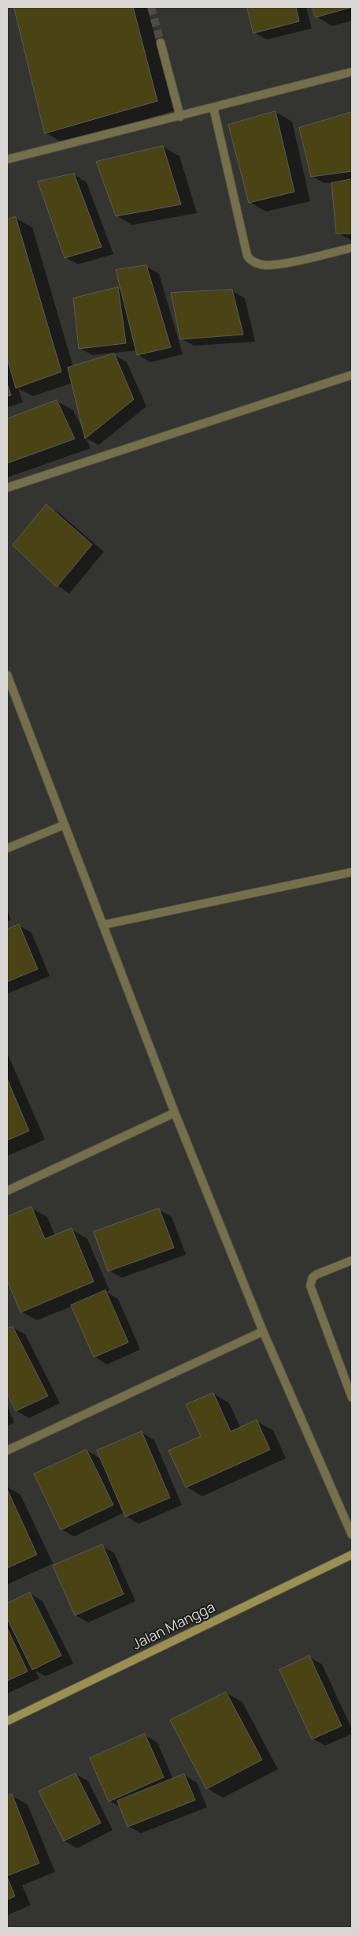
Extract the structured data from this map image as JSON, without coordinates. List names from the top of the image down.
{
  "streets": {
    "street": ["Jalan Mangga"]
  }
}
